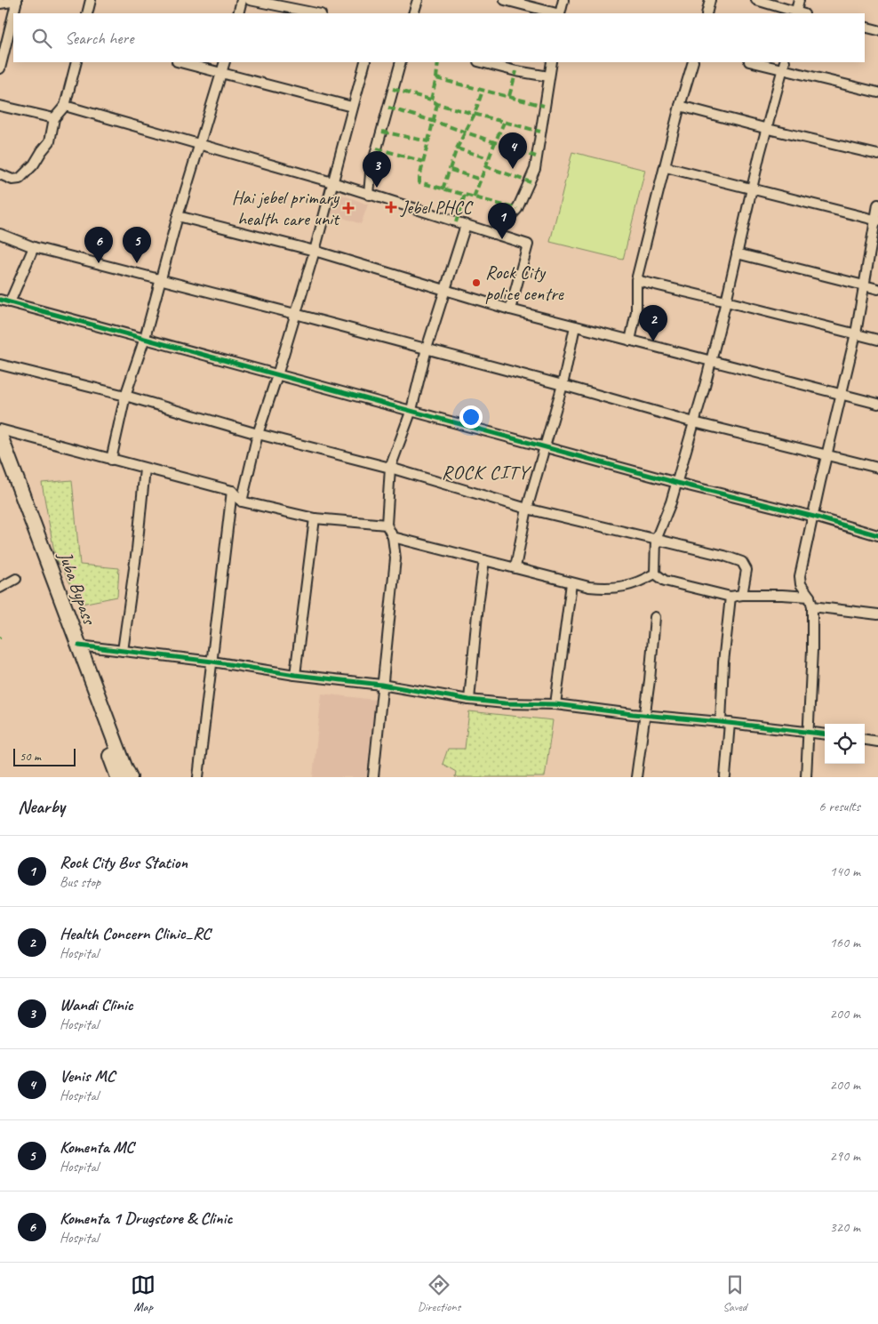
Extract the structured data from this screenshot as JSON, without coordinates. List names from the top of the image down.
{
  "streets": {
    "main road": ["Juba Bypass"]
  },
  "districts": ["ROCK CITY"],
  "places": {
    "health": ["Jebel PHCC", "Hai jebel primary health care unit"],
    "other": ["Rock City police centre"]
  },
  "scale_bar": "50 m",
  "page": {
    "search": "Search here",
    "pins": [
      "4",
      "3",
      "1",
      "5",
      "6",
      "2"
    ],
    "scale": "50 m",
    "heading": ["Nearby", "6 results"],
    "list": [
      {
        "mark": "1",
        "name": "Rock City Bus Station",
        "note": "Bus stop",
        "value": "140 m"
      },
      {
        "mark": "2",
        "name": "Health Concern Clinic_RC",
        "note": "Hospital",
        "value": "160 m"
      },
      {
        "mark": "3",
        "name": "Wandi Clinic",
        "note": "Hospital",
        "value": "200 m"
      },
      {
        "mark": "4",
        "name": "Venis MC",
        "note": "Hospital",
        "value": "200 m"
      },
      {
        "mark": "5",
        "name": "Komenta MC",
        "note": "Hospital",
        "value": "290 m"
      },
      {
        "mark": "6",
        "name": "Komenta 1 Drugstore & Clinic",
        "note": "Hospital",
        "value": "320 m"
      }
    ],
    "nav": ["Map", "Directions", "Saved"]
  }
}
